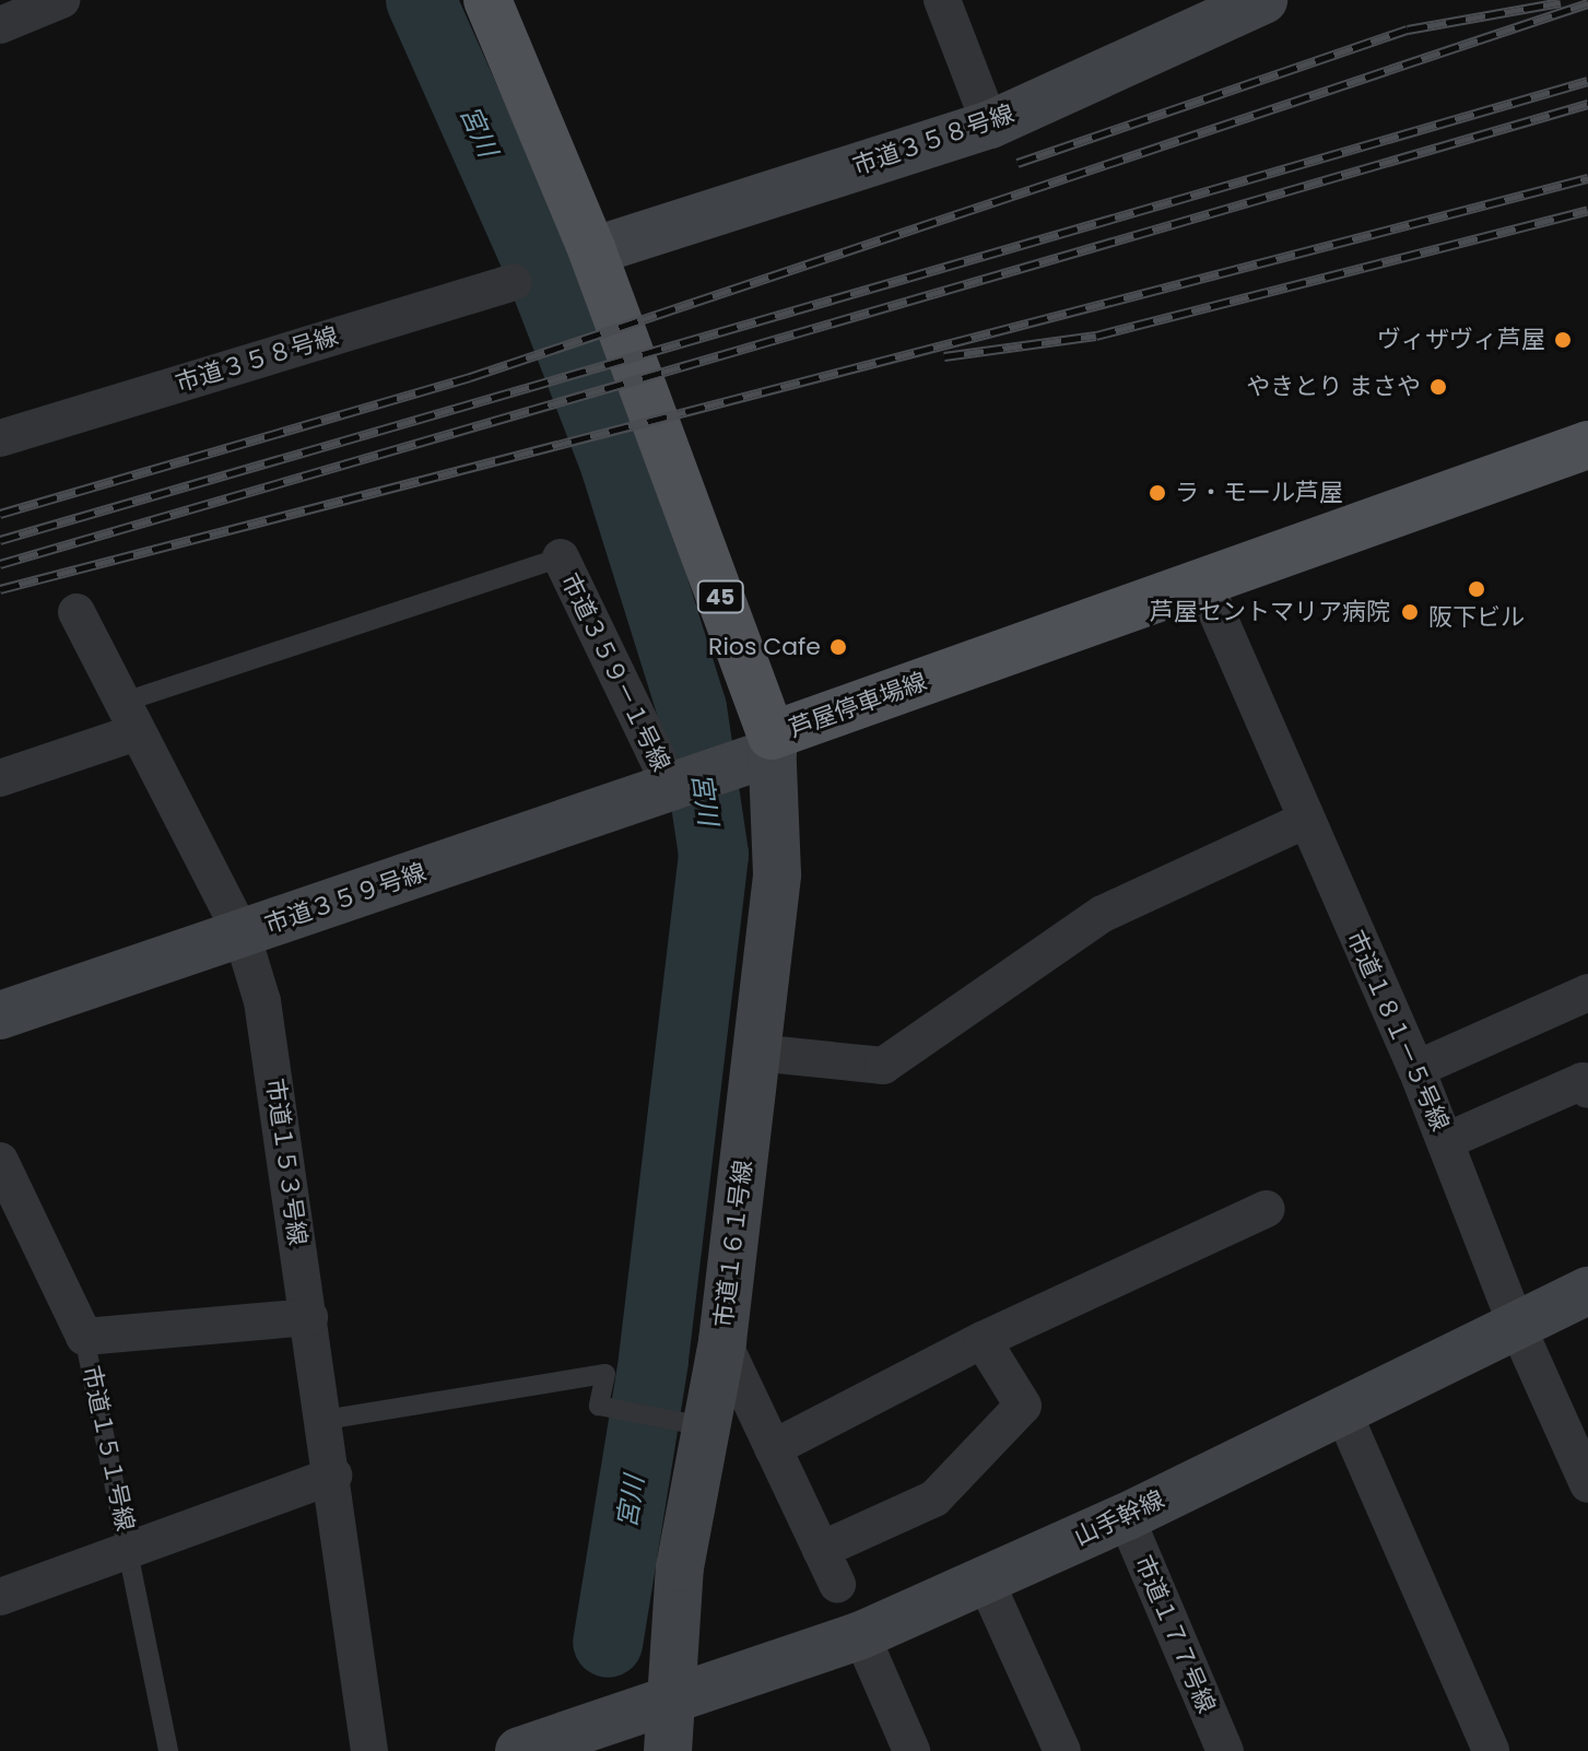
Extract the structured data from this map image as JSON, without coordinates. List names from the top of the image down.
{
  "streets": {
    "main road": ["45", "芦屋停車場線"],
    "street": [
      "市道３５８号線",
      "市道３５９－１号線",
      "市道３５９号線",
      "市道１８１－５号線",
      "市道１５３号線",
      "市道１６１号線",
      "市道１５１号線",
      "山手幹線",
      "市道１７７号線"
    ]
  },
  "crossings": [
    ["市道３５８号線", "芦屋停車場線"],
    ["市道３５９－１号線", "市道３５９号線"],
    ["芦屋停車場線", "市道３５９号線"],
    ["芦屋停車場線", "市道１８１－５号線"],
    ["芦屋停車場線", "市道１６１号線"],
    ["市道３５９号線", "市道１５３号線"],
    ["市道３５９号線", "市道１６１号線"],
    ["市道１８１－５号線", "山手幹線"],
    ["市道１６１号線", "山手幹線"],
    ["山手幹線", "市道１７７号線"]
  ],
  "water": ["宮川"],
  "places": [
    "ヴィザヴィ芦屋",
    "やきとり まさや",
    "ラ・モール芦屋",
    "阪下ビル",
    "芦屋セントマリア病院",
    "Rios Cafe"
  ]
}
